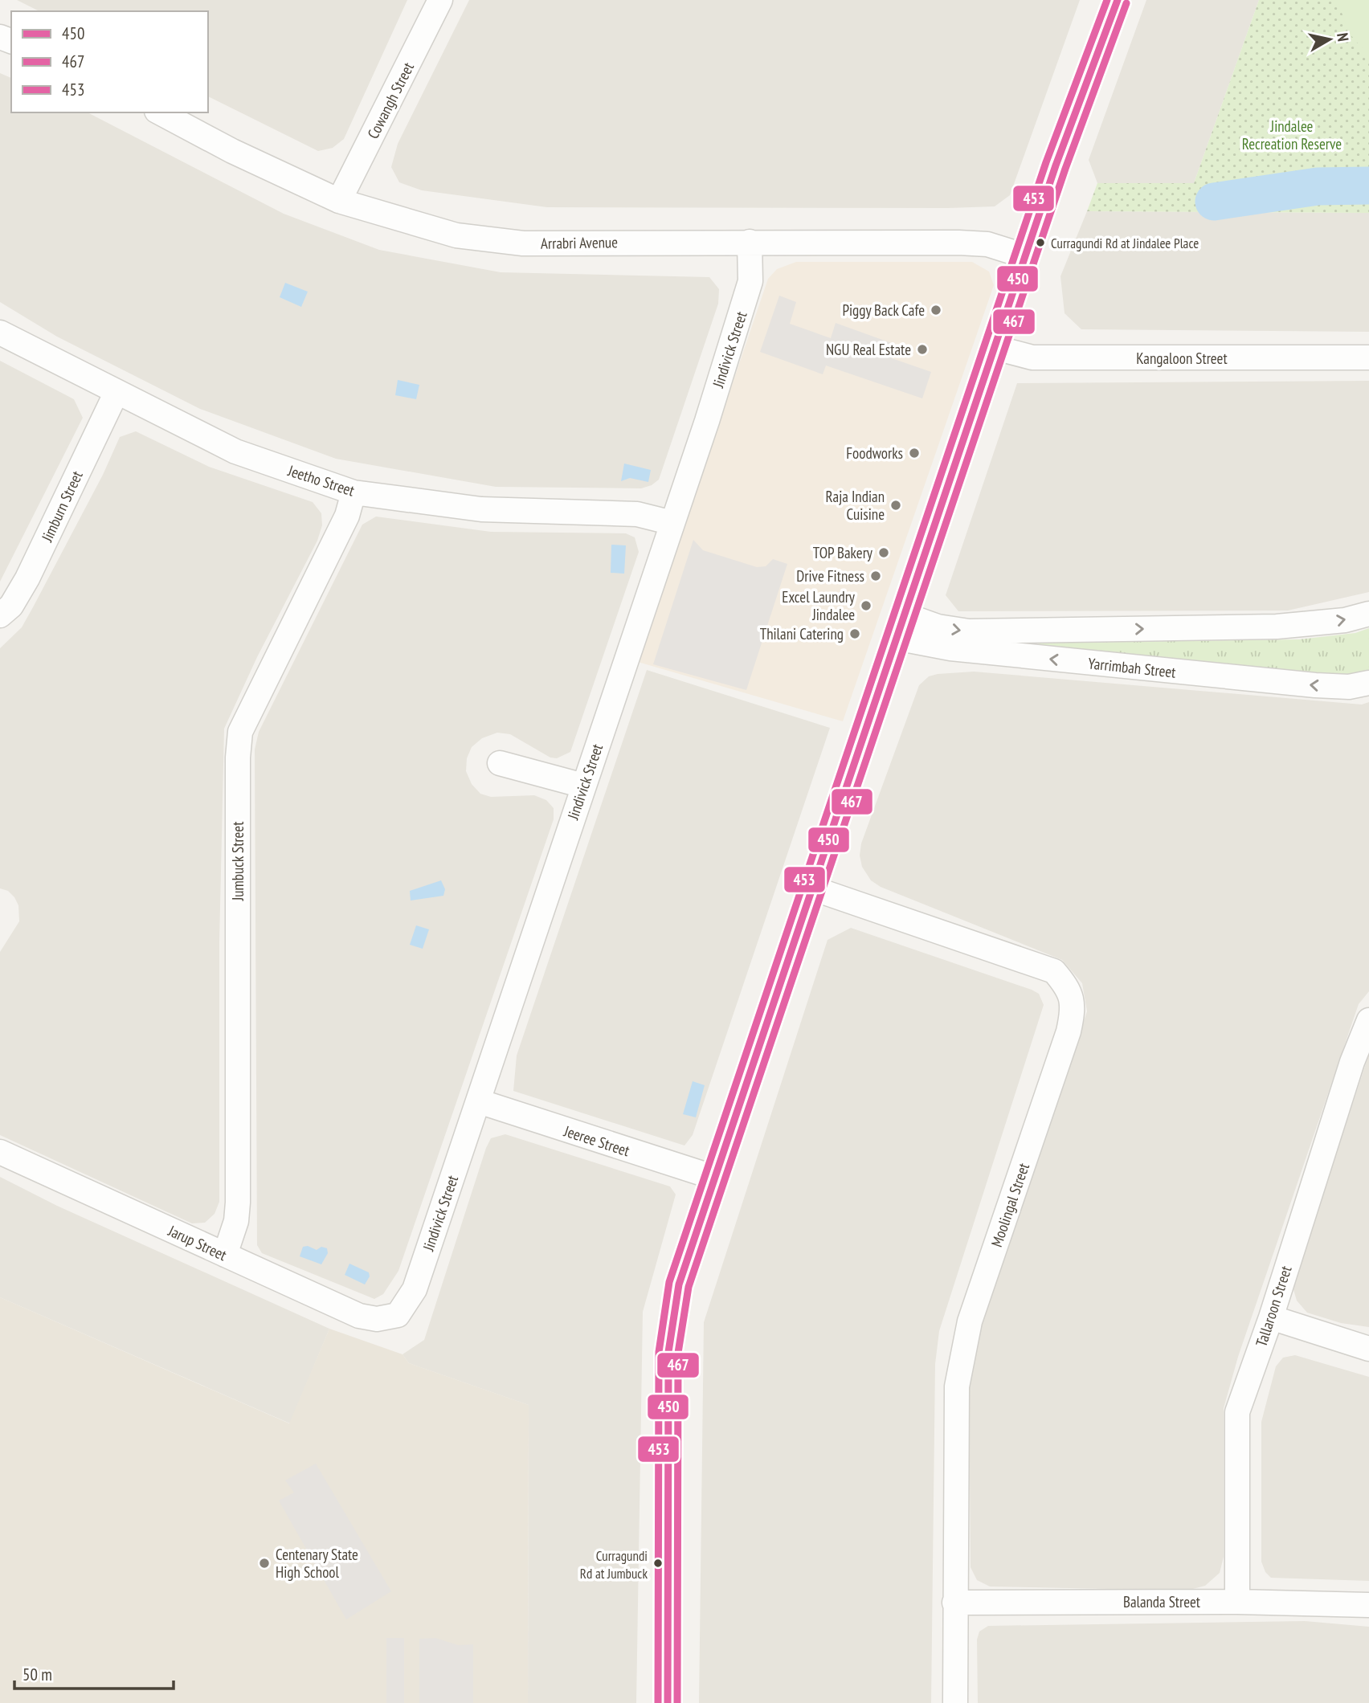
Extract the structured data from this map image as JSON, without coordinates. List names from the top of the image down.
{
  "streets": {
    "street": [
      "Cowangh Street",
      "Arrabri Avenue",
      "Jindivick Street",
      "Kangaloon Street",
      "Jeetho Street",
      "Jimburn Street",
      "Yarrimbah Street",
      "Jumbuck Street",
      "Jeeree Street",
      "Moolingal Street",
      "Jarup Street",
      "Tallaroon Street",
      "Balanda Street"
    ]
  },
  "crossings": [
    ["Cowangh Street", "Arrabri Avenue"],
    ["Arrabri Avenue", "Jindivick Street"],
    ["Jindivick Street", "Jeetho Street"],
    ["Jindivick Street", "Jeeree Street"],
    ["Jindivick Street", "Jarup Street"],
    ["Jeetho Street", "Jimburn Street"],
    ["Jeetho Street", "Jumbuck Street"],
    ["Jumbuck Street", "Jarup Street"],
    ["Moolingal Street", "Balanda Street"],
    ["Tallaroon Street", "Balanda Street"]
  ],
  "parks": ["Jindalee Recreation Reserve"],
  "places": [
    "Curragundi Rd at Jindalee Place",
    "Piggy Back Cafe",
    "NGU Real Estate",
    "Foodworks",
    "Raja Indian Cuisine",
    "TOP Bakery",
    "Drive Fitness",
    "Excel Laundry Jindalee",
    "Thilani Catering",
    "Centenary State High School",
    "Curragundi Rd at Jumbuck"
  ],
  "lines": ["transit line 450", "transit line 453", "transit line 467"],
  "legend": ["450", "467", "453"],
  "scale_bar": "50 m",
  "north": "right"
}
